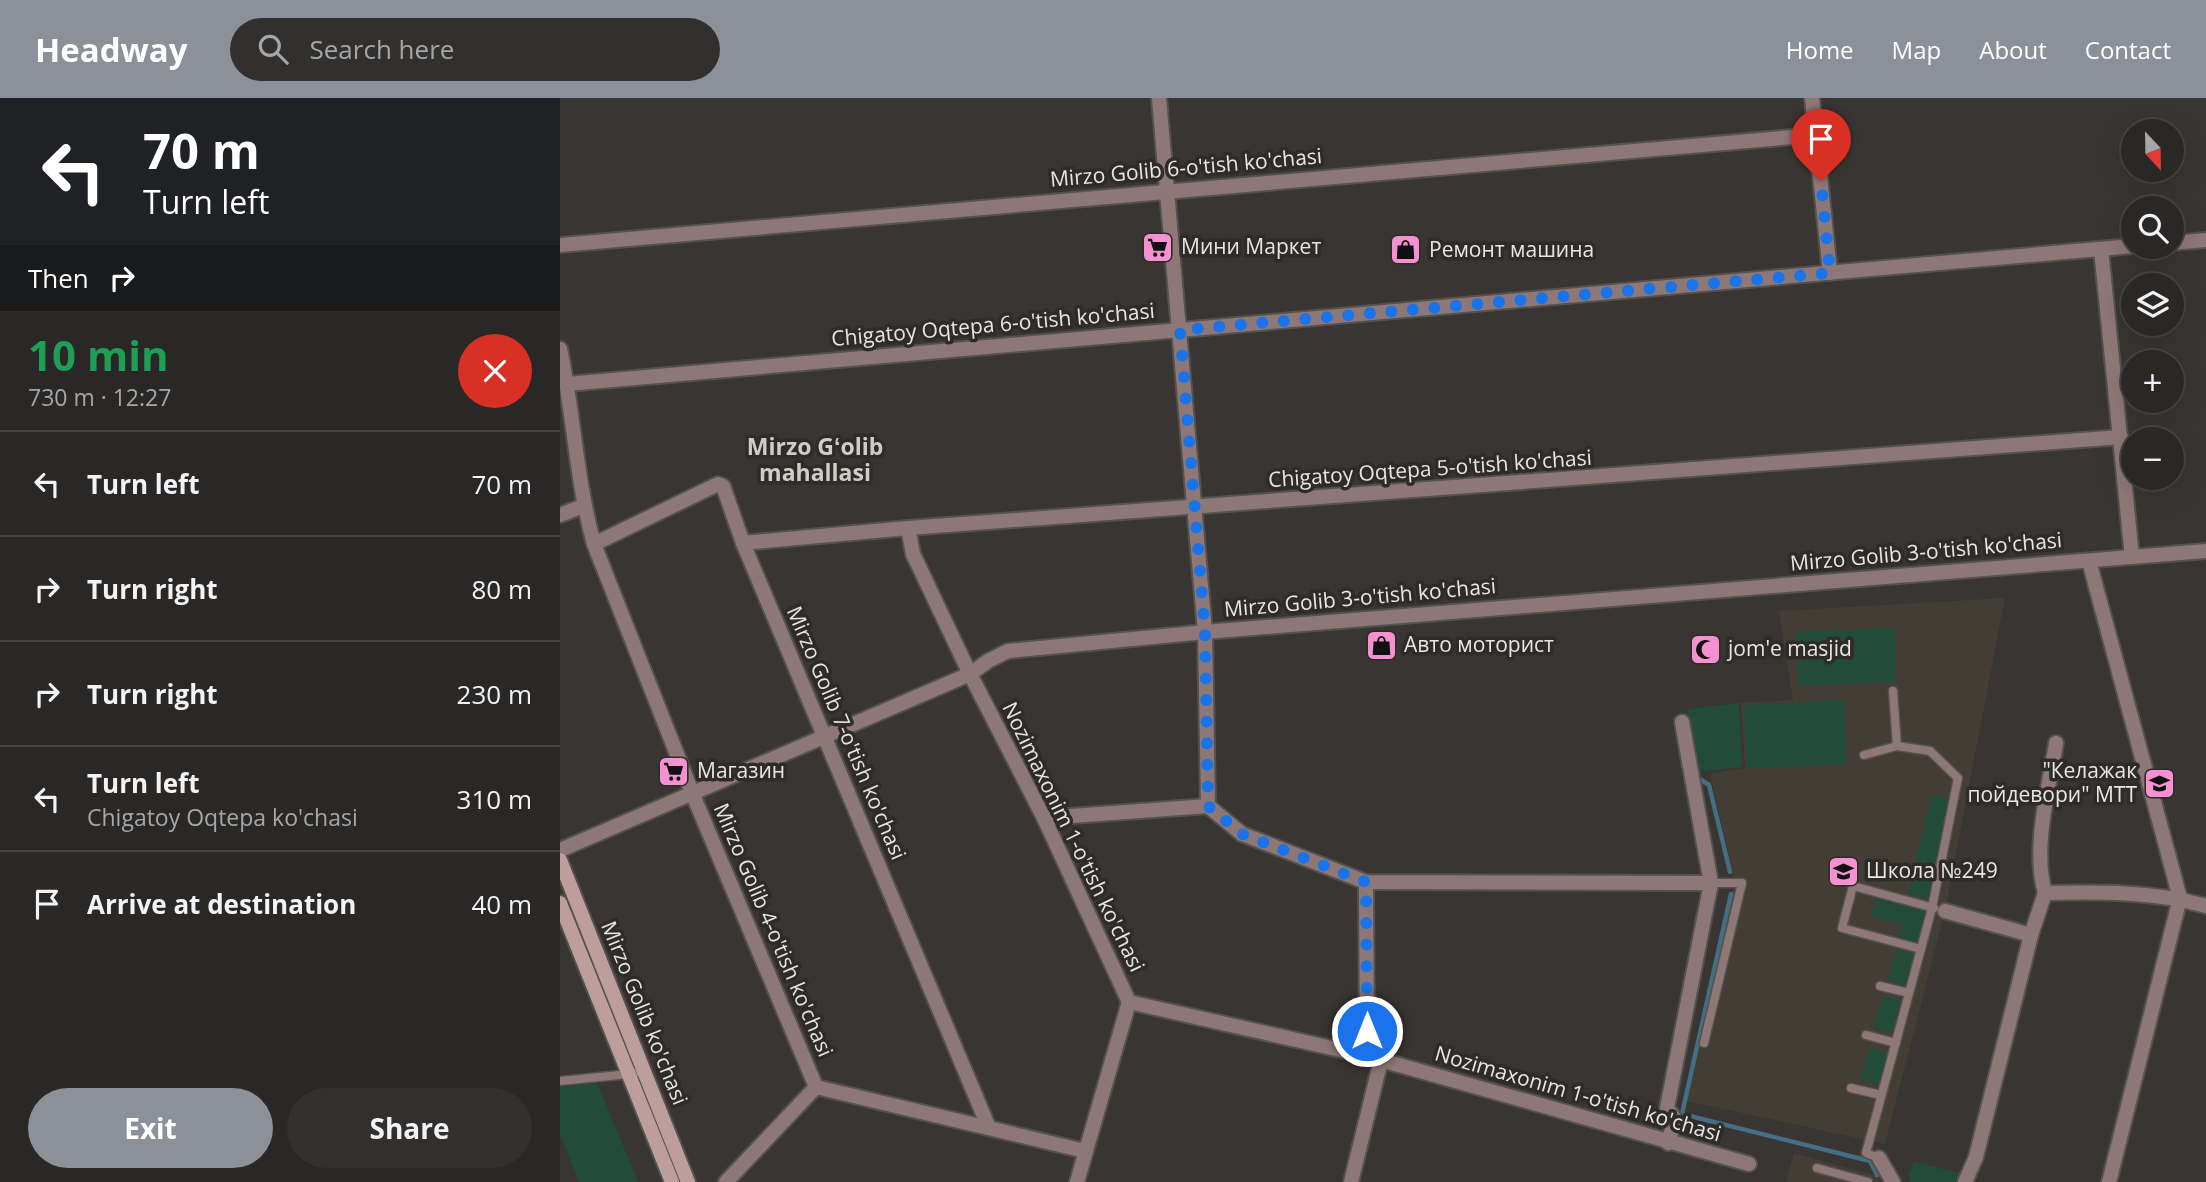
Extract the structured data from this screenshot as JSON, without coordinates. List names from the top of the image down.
{
  "streets": {
    "main road": ["Mirzo Golib ko'chasi"],
    "street": [
      "Mirzo Golib 6-o'tish ko'chasi",
      "Chigatoy Oqtepa 6-o'tish ko'chasi",
      "Chigatoy Oqtepa 5-o'tish ko'chasi",
      "Mirzo Golib 3-o'tish ko'chasi",
      "Mirzo Golib 7-o'tish ko'chasi",
      "Nozimaxonim 1-o'tish ko'chasi",
      "Mirzo Golib 4-o'tish ko'chasi"
    ]
  },
  "crossings": [
    ["Chigatoy Oqtepa 6-o'tish ko'chasi", "Mirzo Golib 4-o'tish ko'chasi"],
    ["Chigatoy Oqtepa 5-o'tish ko'chasi", "Mirzo Golib 7-o'tish ko'chasi"],
    ["Chigatoy Oqtepa 5-o'tish ko'chasi", "Nozimaxonim 1-o'tish ko'chasi"],
    ["Mirzo Golib 3-o'tish ko'chasi", "Mirzo Golib 7-o'tish ko'chasi"],
    ["Mirzo Golib 3-o'tish ko'chasi", "Nozimaxonim 1-o'tish ko'chasi"],
    ["Mirzo Golib 3-o'tish ko'chasi", "Mirzo Golib 4-o'tish ko'chasi"],
    ["Mirzo Golib 7-o'tish ko'chasi", "Mirzo Golib 4-o'tish ko'chasi"]
  ],
  "districts": ["Mirzo Gʻolib mahallasi"],
  "places": {
    "supermarket": ["Мини Маркет", "Магазин"],
    "shop": ["Ремонт машина", "Авто моторист"],
    "mosque": ["jom'e masjid"],
    "school or university": ["\"Келажак пойдевори\" МТТ", "Школа №249"]
  },
  "north": "bottom",
  "page": {
    "header": "Headway",
    "search": "Search here",
    "nav": [
      "Home",
      "Map",
      "About",
      "Contact"
    ],
    "turn": ["70 m", "Turn left"],
    "map_buttons": ["+", "−"],
    "then": "Then",
    "heading": ["10 min", "730 m · 12:27"],
    "list": [
      {
        "name": "Turn left",
        "value": "70 m"
      },
      {
        "name": "Turn right",
        "value": "80 m"
      },
      {
        "name": "Turn right",
        "value": "230 m"
      },
      {
        "name": "Turn left",
        "note": "Chigatoy Oqtepa ko'chasi",
        "value": "310 m"
      },
      {
        "name": "Arrive at destination",
        "value": "40 m"
      }
    ],
    "buttons": ["Exit", "Share"]
  }
}
